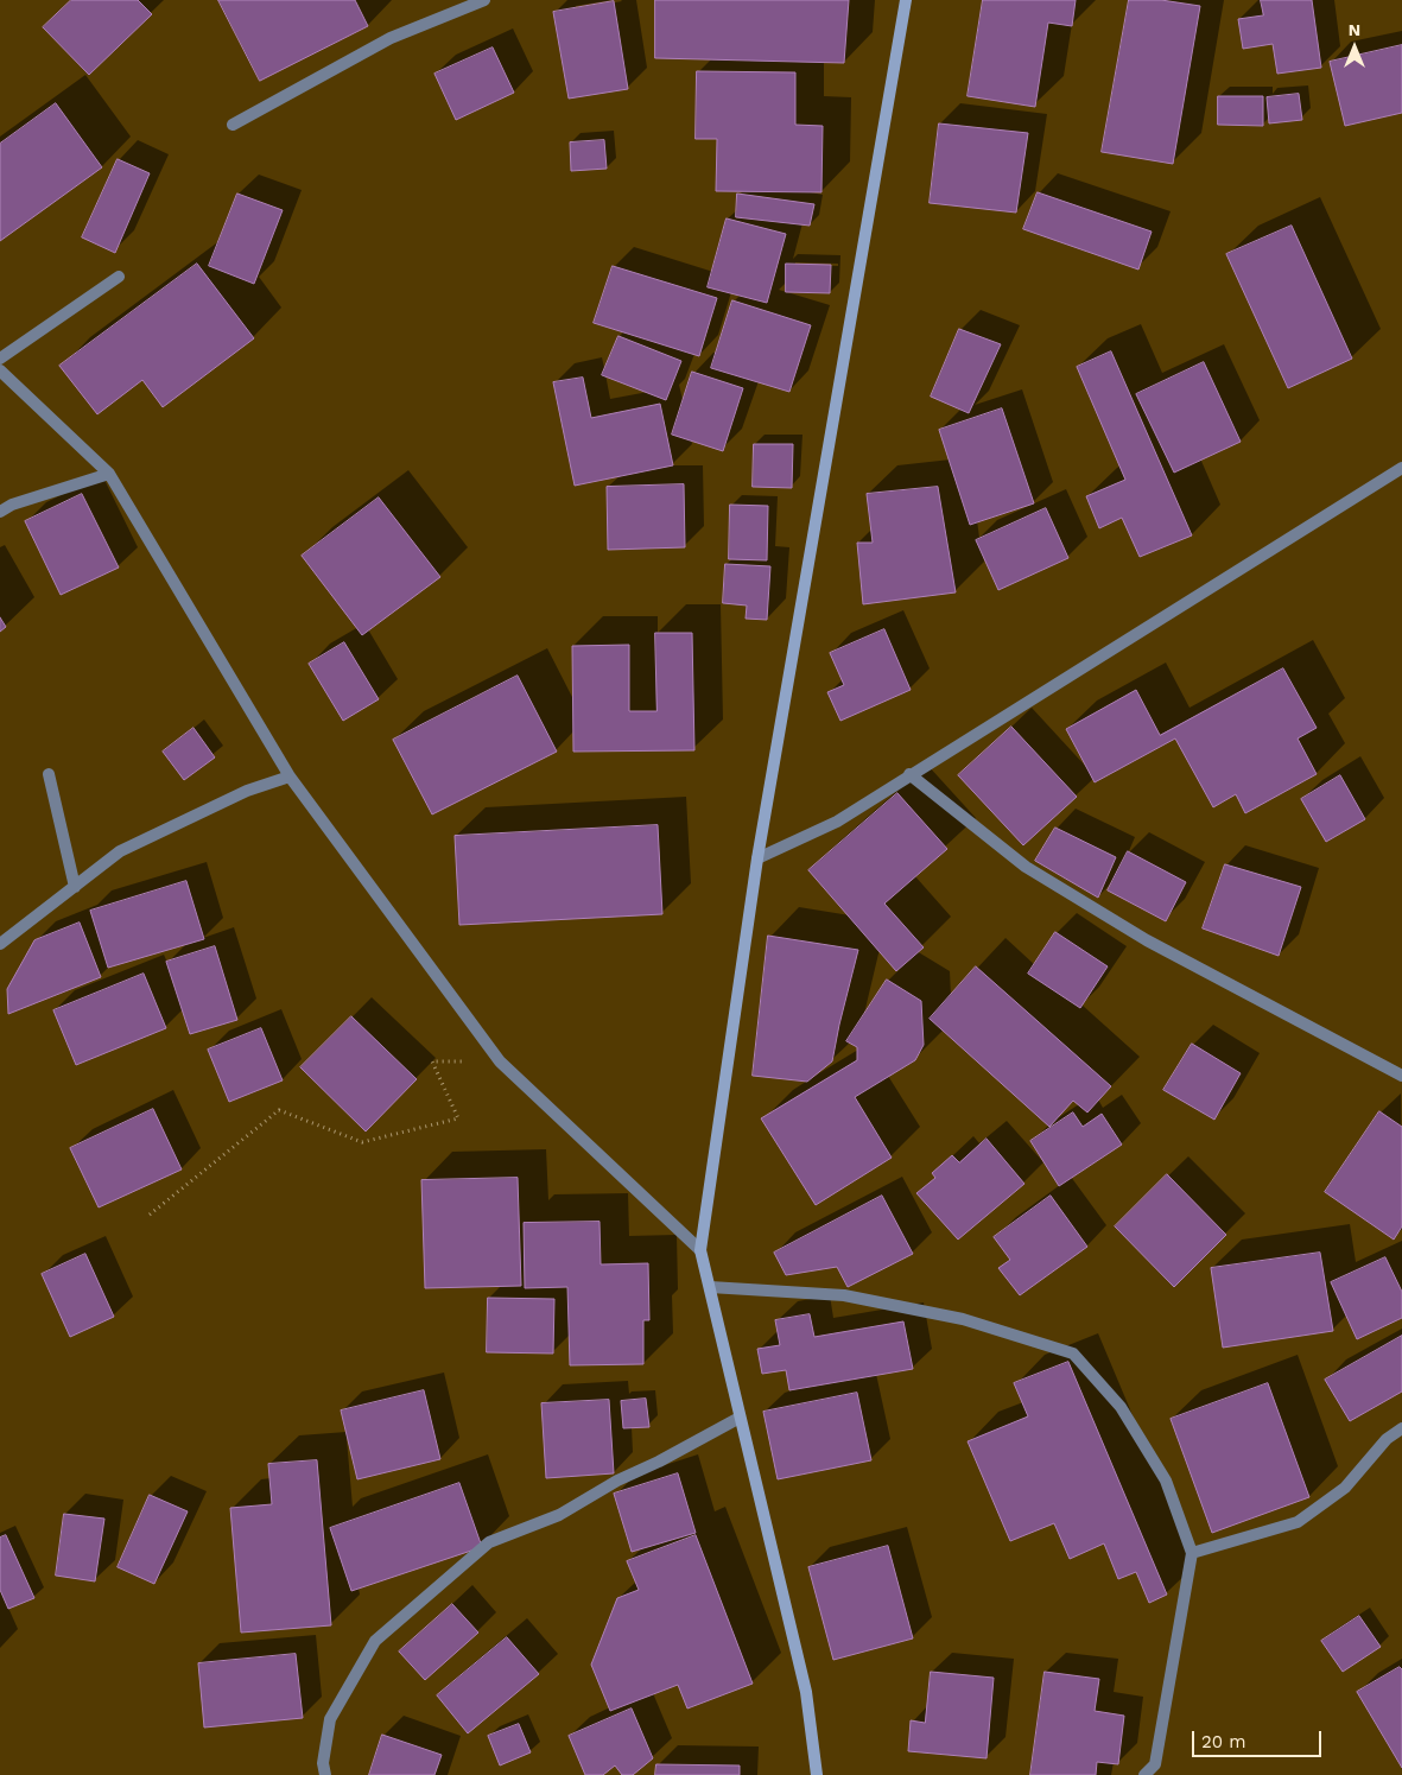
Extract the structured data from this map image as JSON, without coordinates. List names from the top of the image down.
{
  "scale_bar": "20 m",
  "north": "top"
}
